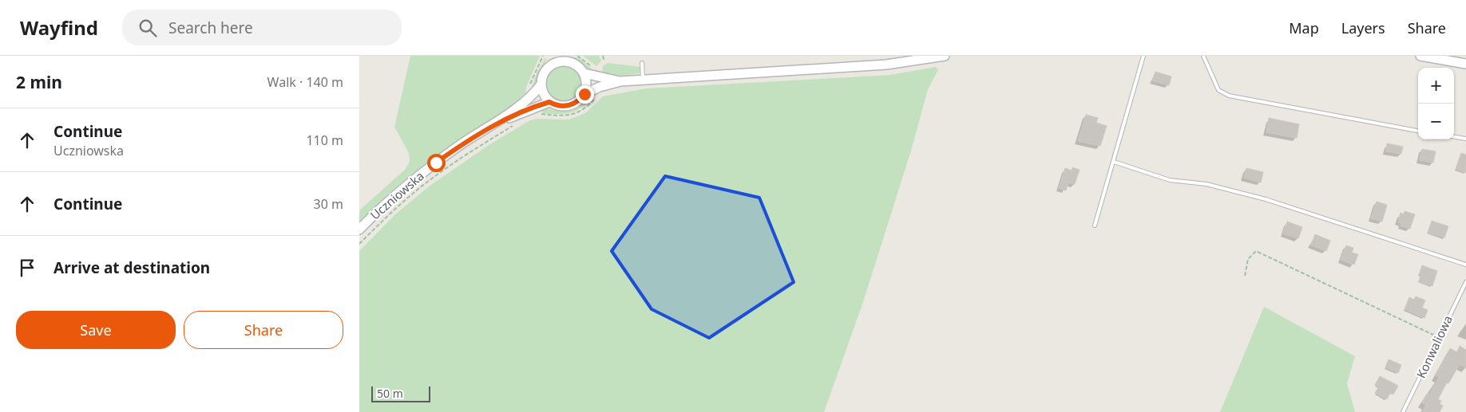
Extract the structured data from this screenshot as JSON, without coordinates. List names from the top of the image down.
{
  "streets": {
    "main road": ["Uczniowska"],
    "lane": ["Konwaliowa"]
  },
  "scale_bar": "50 m",
  "page": {
    "header": "Wayfind",
    "search": "Search here",
    "nav": ["Map", "Layers", "Share"],
    "heading": ["2 min", "Walk · 140 m"],
    "map_buttons": ["+", "−"],
    "list": [
      ["Continue", "Uczniowska", "110 m"],
      ["Continue", "30 m"],
      "Arrive at destination"
    ],
    "buttons": ["Save", "Share"],
    "scale": "50 m"
  }
}
